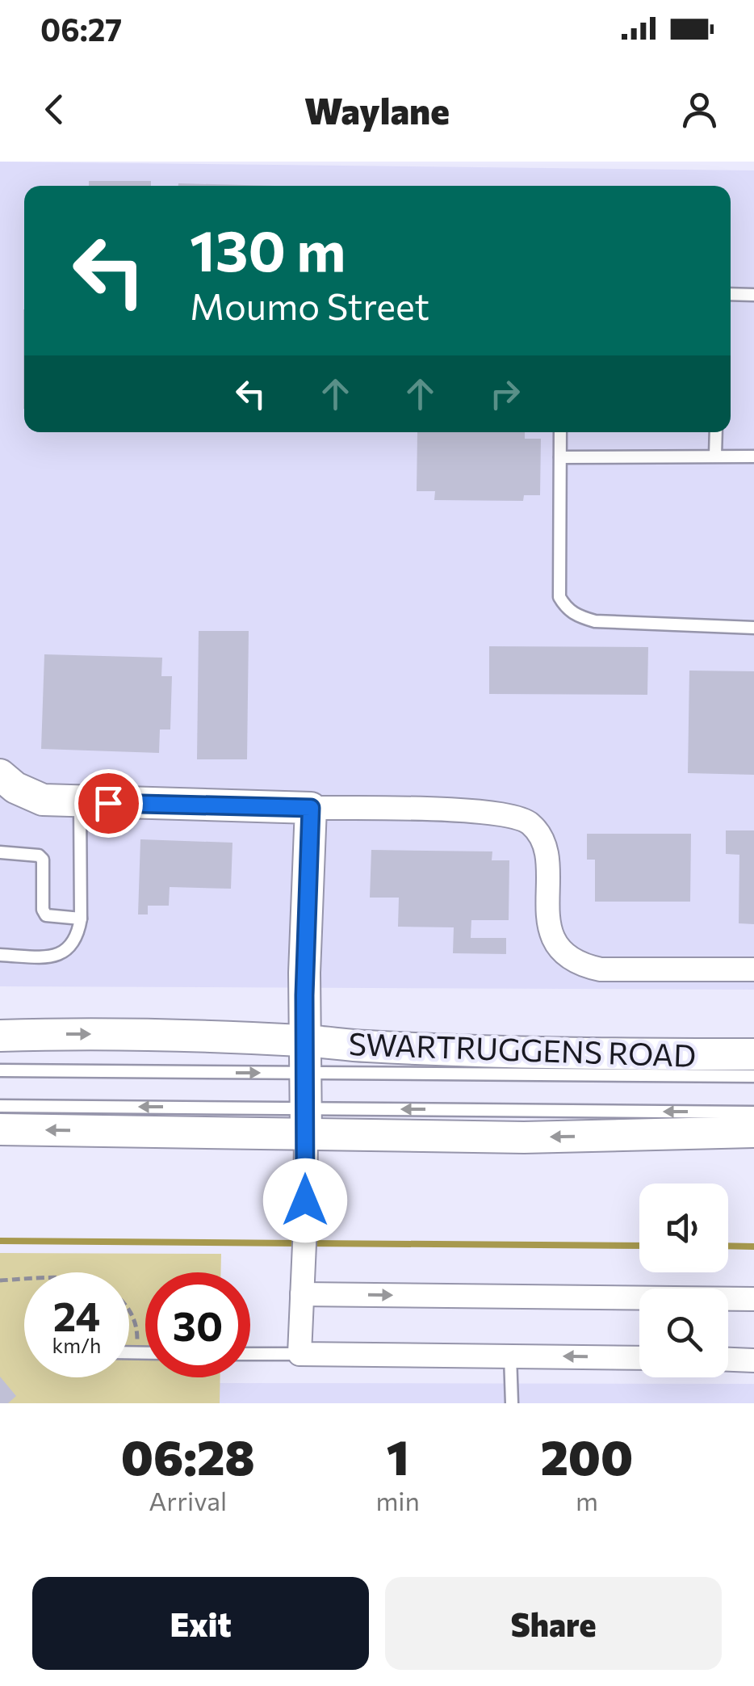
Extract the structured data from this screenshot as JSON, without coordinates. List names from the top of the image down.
{
  "streets": {
    "main road": ["SWARTRUGGENS ROAD"]
  },
  "page": {
    "status": "06:27",
    "header": "Waylane",
    "turn": ["130 m", "Moumo Street"],
    "speed": "24 km/h",
    "limit": "30",
    "eta": [
      "06:28",
      "Arrival",
      "1",
      "min",
      "200",
      "m"
    ],
    "buttons": ["Exit", "Share"]
  }
}
